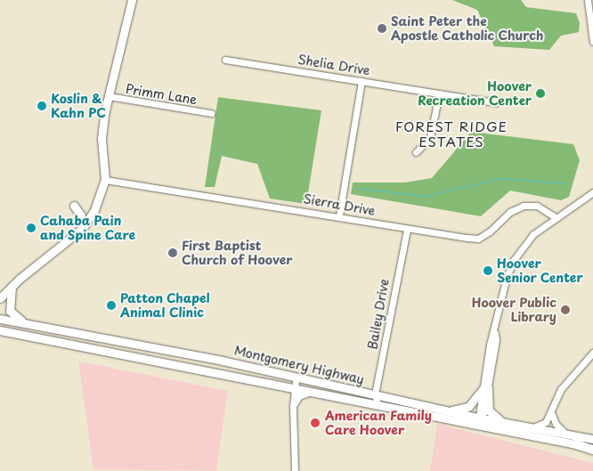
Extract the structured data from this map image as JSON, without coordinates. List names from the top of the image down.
{
  "streets": {
    "main road": ["Montgomery Highway"],
    "street": [
      "Shelia Drive",
      "Primm Lane",
      "Sierra Drive",
      "Bailey Drive"
    ]
  },
  "crossings": [
    ["Sierra Drive", "Bailey Drive"],
    ["Bailey Drive", "Montgomery Highway"]
  ],
  "districts": ["FOREST RIDGE ESTATES"],
  "places": [
    "Saint Peter the Apostle Catholic Church",
    "Hoover Recreation Center",
    "Koslin & Kahn PC",
    "Cahaba Pain and Spine Care",
    "First Baptist Church of Hoover",
    "Hoover Senior Center",
    "Patton Chapel Animal Clinic",
    "Hoover Public Library",
    "American Family Care Hoover"
  ]
}
